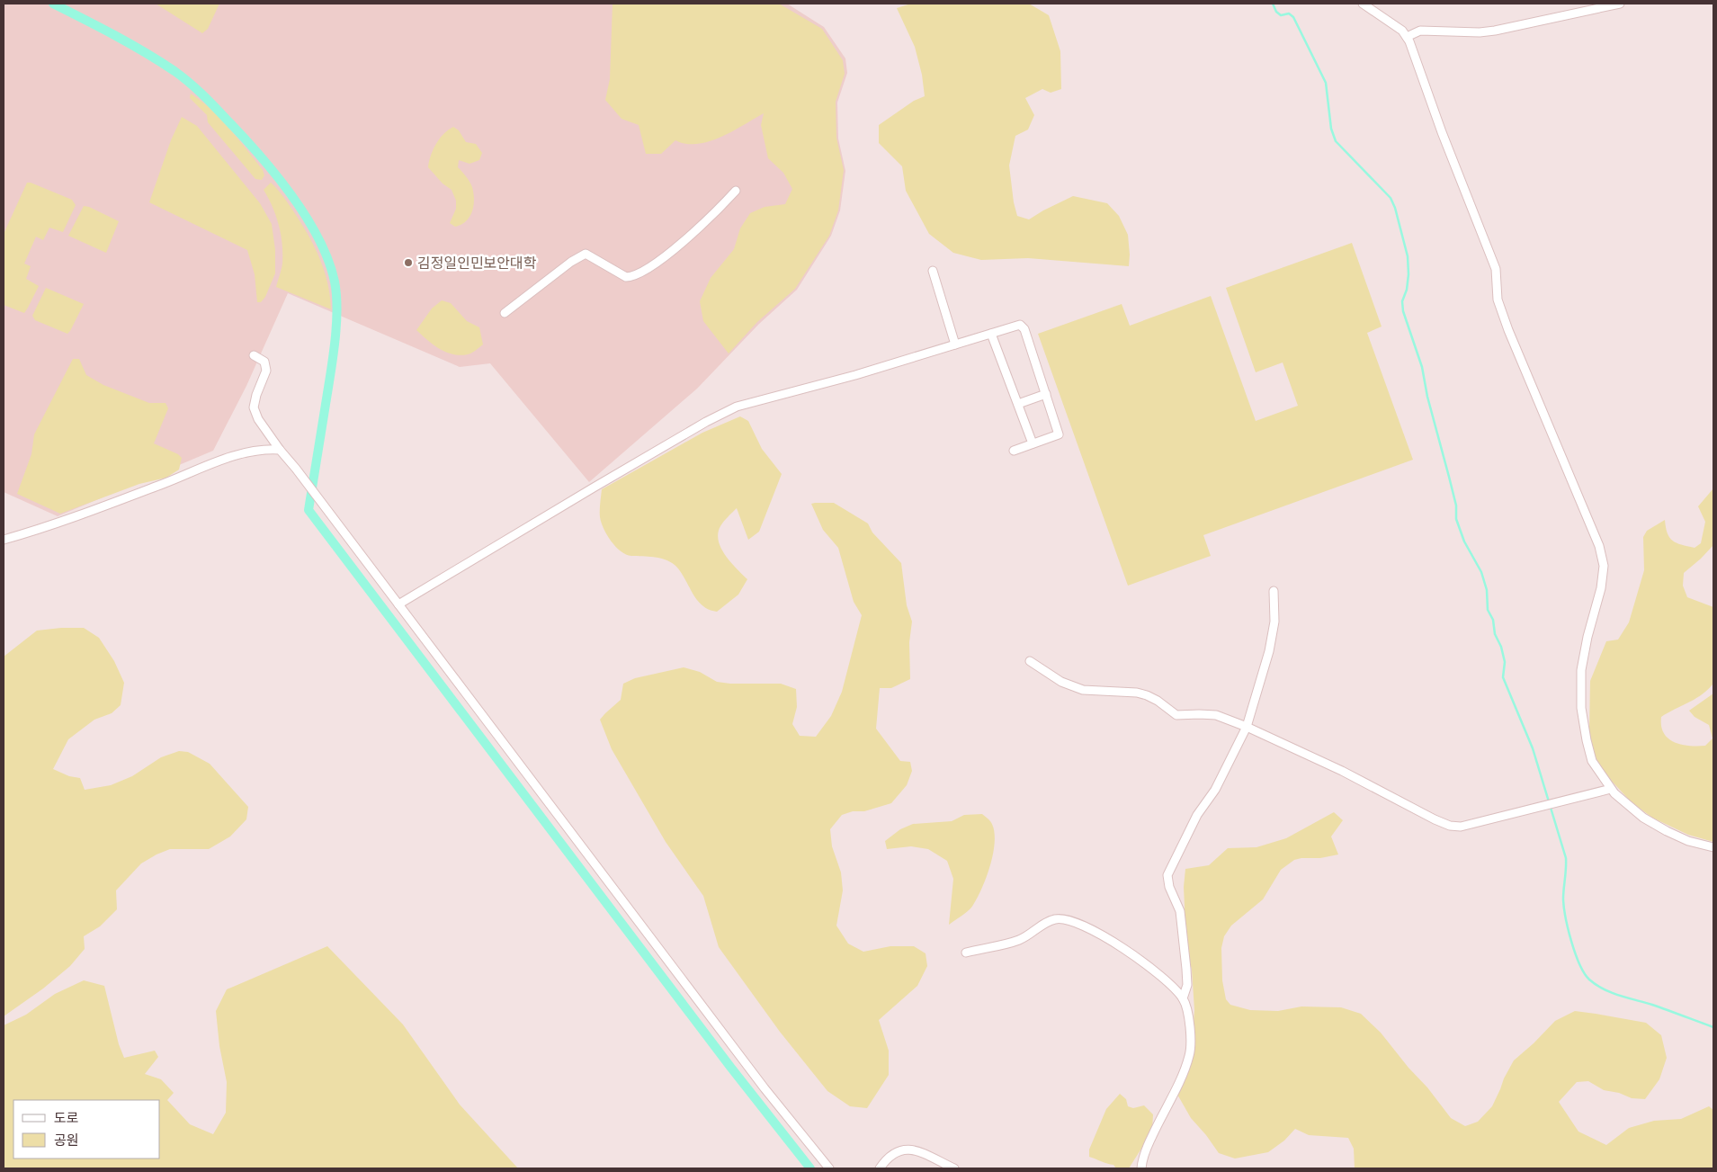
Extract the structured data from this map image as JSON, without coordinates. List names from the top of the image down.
{
  "places": ["김정일인민보안대학"],
  "legend": ["도로", "공원"]
}
